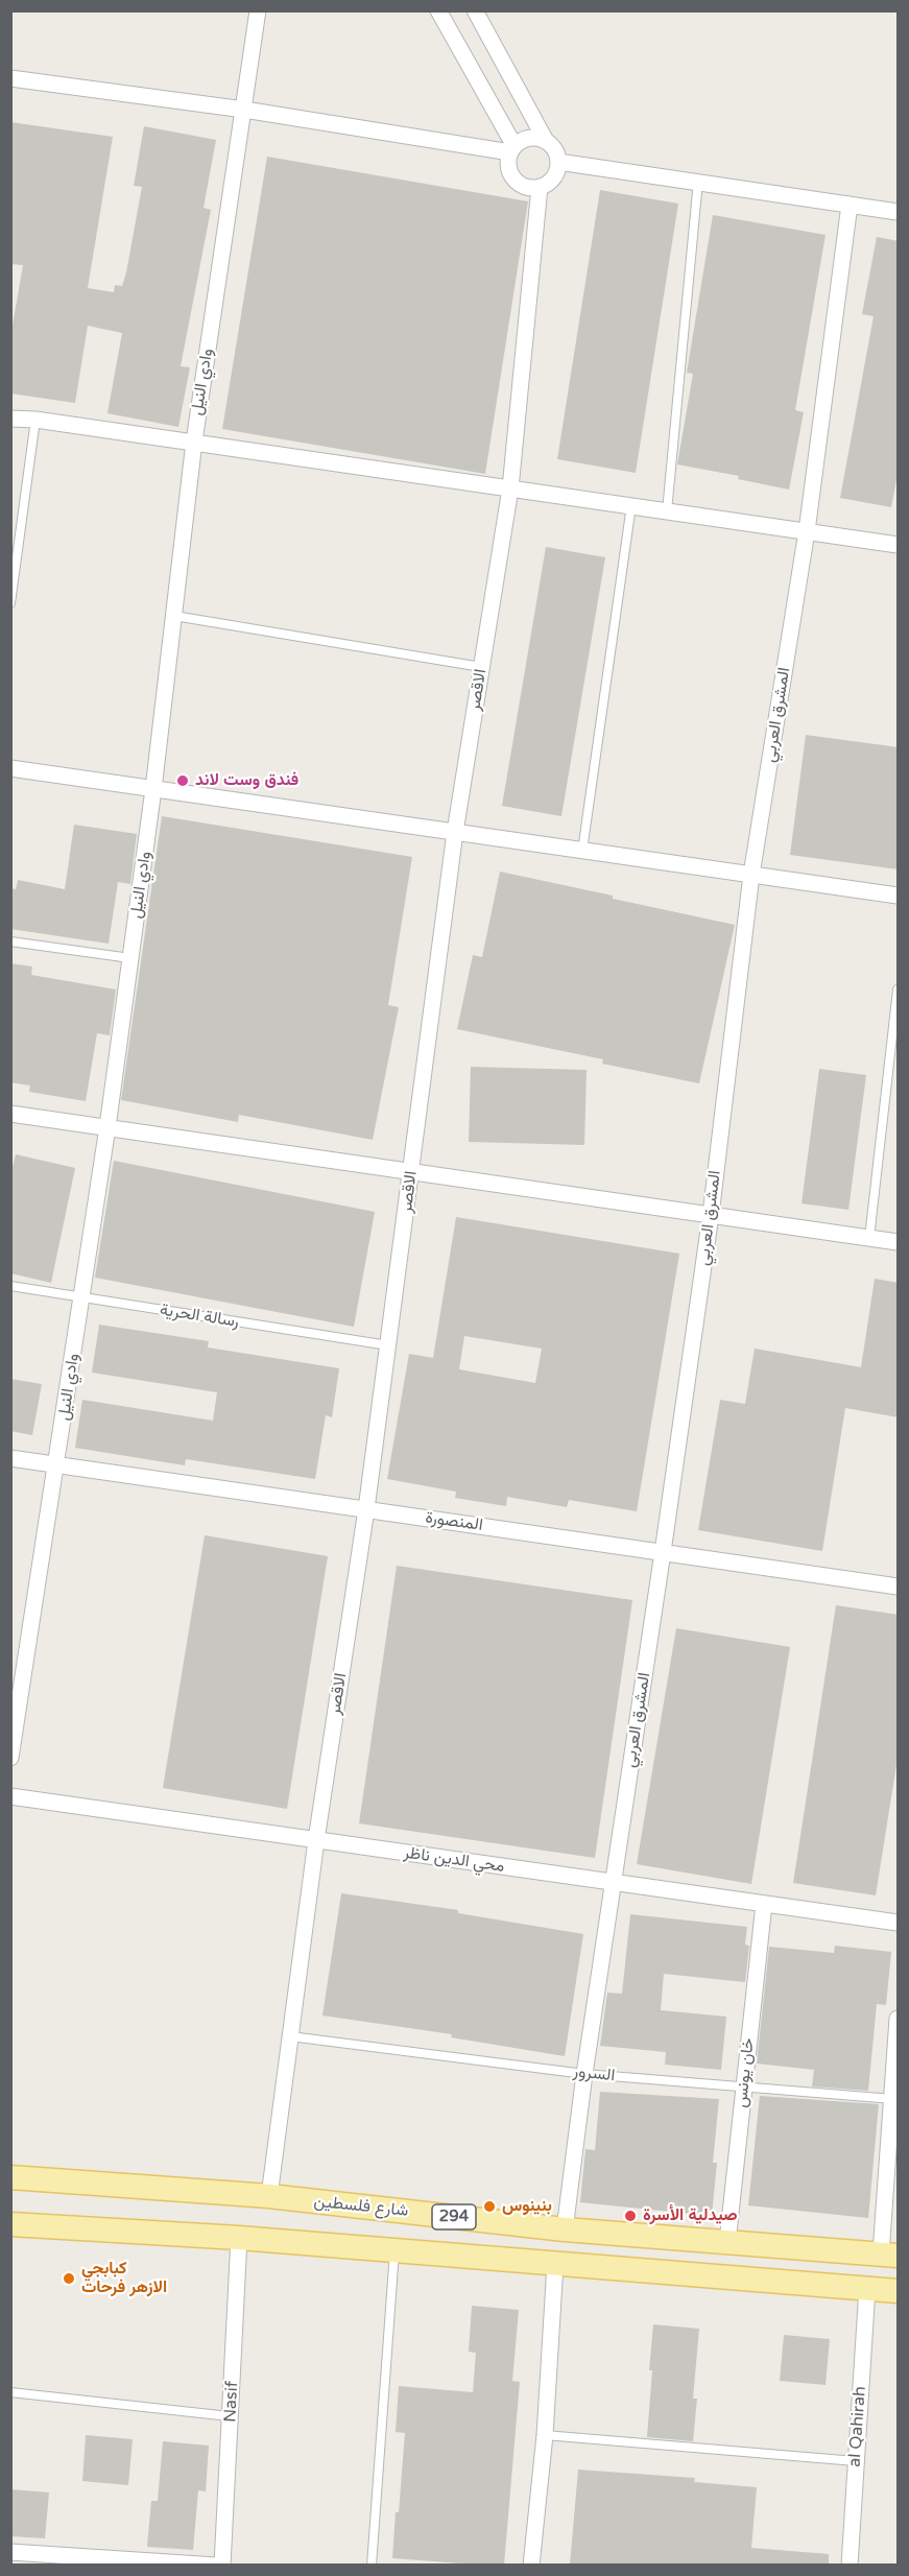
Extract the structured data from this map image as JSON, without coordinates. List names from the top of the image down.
{
  "streets": {
    "main road": ["شارع فلسطين", "294"],
    "street": [
      "وادي النيل",
      "الاقصر",
      "المشرق العربي",
      "المنصورة",
      "محي الدين ناظر",
      "خان يونس",
      "Nasif",
      "al Qahirah"
    ],
    "lane": ["رسالة الحرية", "السرور"]
  },
  "crossings": [
    ["وادي النيل", "رسالة الحرية"],
    ["وادي النيل", "المنصورة"],
    ["الاقصر", "رسالة الحرية"],
    ["الاقصر", "المنصورة"],
    ["الاقصر", "محي الدين ناظر"],
    ["الاقصر", "السرور"],
    ["الاقصر", "شارع فلسطين"],
    ["المشرق العربي", "المنصورة"],
    ["المشرق العربي", "محي الدين ناظر"],
    ["المشرق العربي", "السرور"],
    ["المشرق العربي", "شارع فلسطين"],
    ["محي الدين ناظر", "خان يونس"],
    ["خان يونس", "السرور"],
    ["خان يونس", "شارع فلسطين"],
    ["294", "Nasif"],
    ["294", "al Qahirah"]
  ],
  "places": [
    "فندق وست لاند",
    "بنينوس",
    "صيدلية الأسرة",
    "كبابجي الازهر فرحات"
  ]
}
